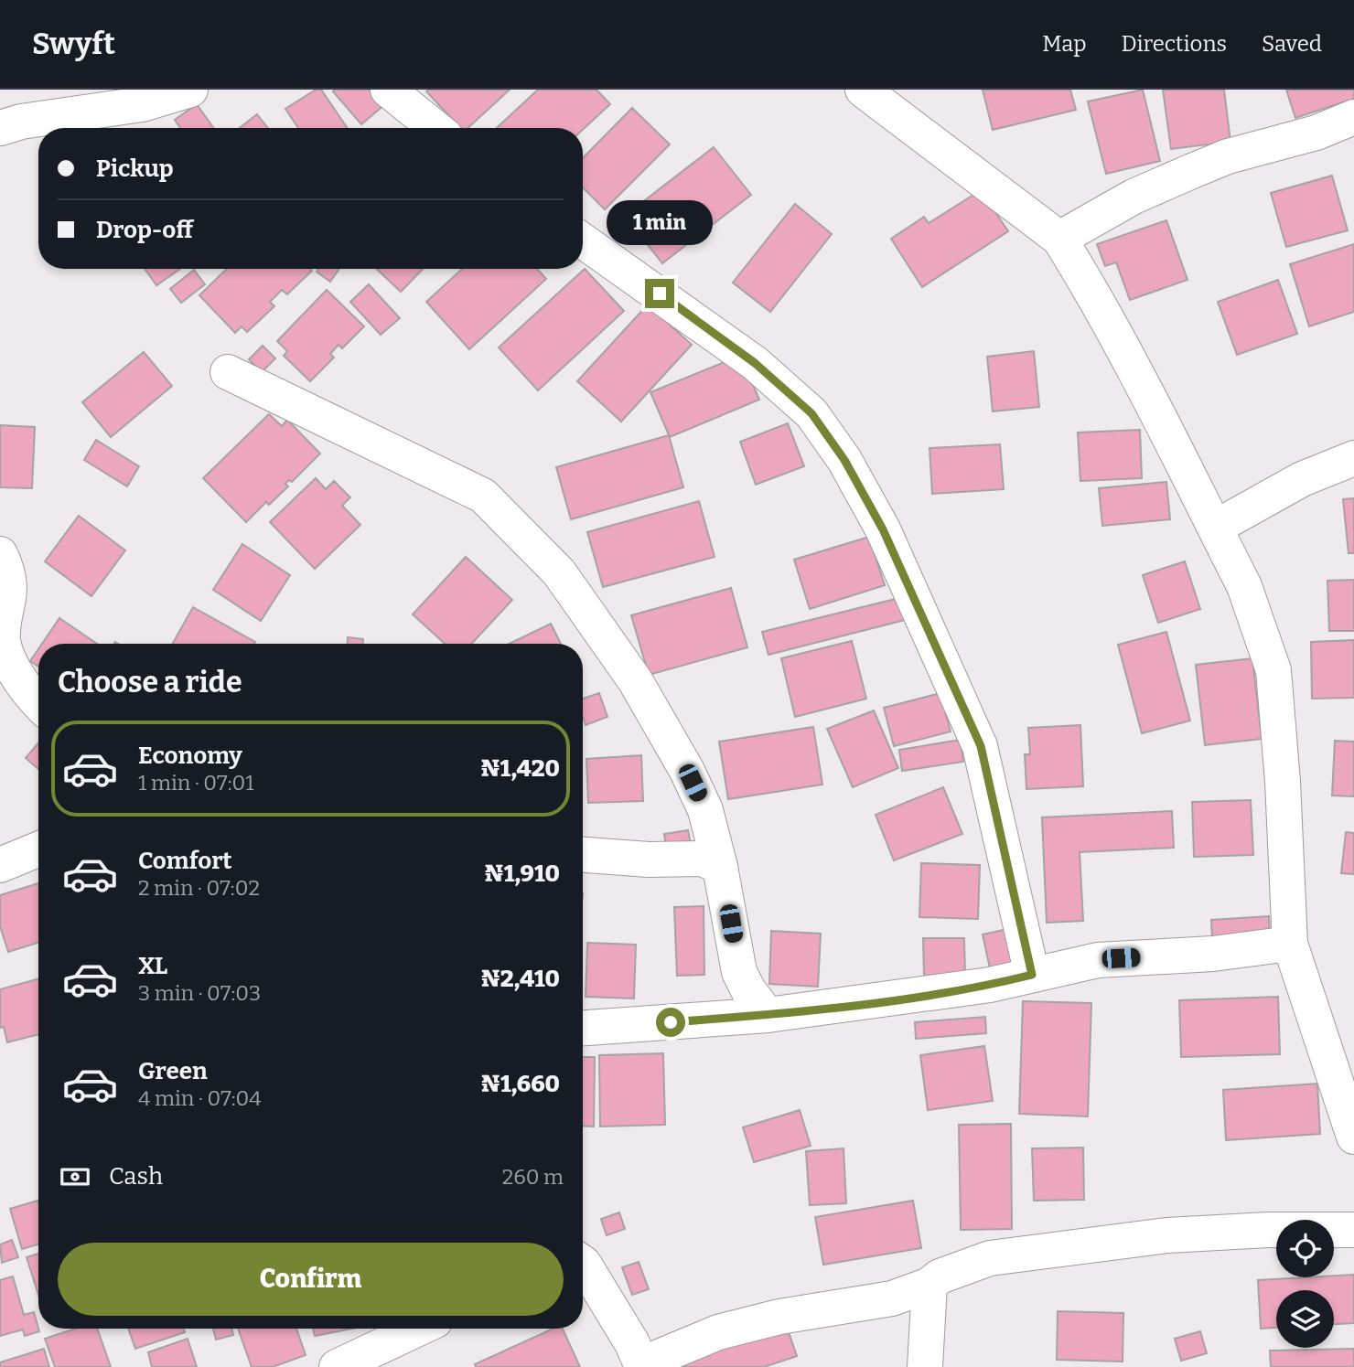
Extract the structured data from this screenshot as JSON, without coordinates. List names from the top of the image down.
{
  "page": {
    "header": "Swyft",
    "nav": ["Map", "Directions", "Saved"],
    "banner": ["Pickup", "Drop-off"],
    "bubble": "1 min",
    "heading": "Choose a ride",
    "list": [
      {
        "name": "Economy",
        "note": "1 min · 07:01",
        "value": "₦1,420"
      },
      {
        "name": "Comfort",
        "note": "2 min · 07:02",
        "value": "₦1,910"
      },
      {
        "name": "XL",
        "note": "3 min · 07:03",
        "value": "₦2,410"
      },
      {
        "name": "Green",
        "note": "4 min · 07:04",
        "value": "₦1,660"
      }
    ],
    "pay": ["Cash", "260 m"],
    "buttons": "Confirm"
  }
}
